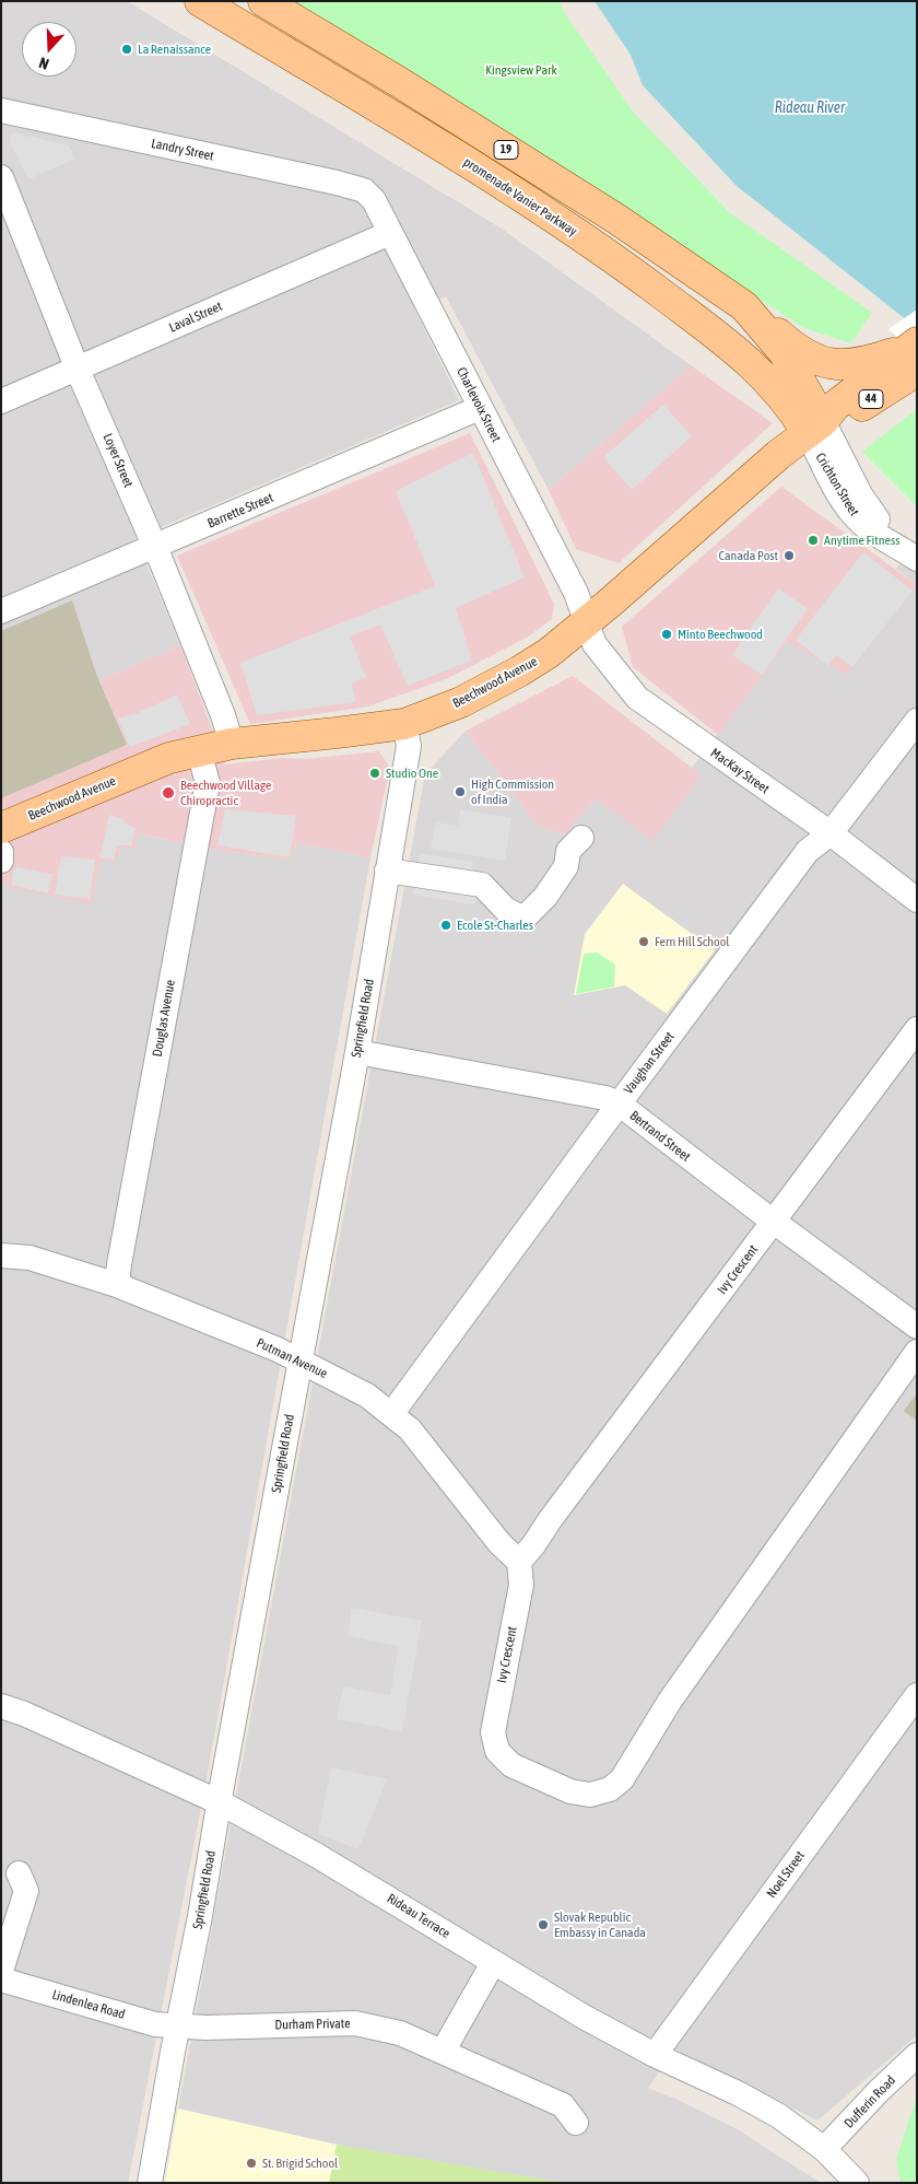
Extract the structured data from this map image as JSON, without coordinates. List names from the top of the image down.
{
  "streets": {
    "main road": [
      "19",
      "promenade Vanier Parkway",
      "44",
      "Beechwood Avenue"
    ],
    "street": [
      "Landry Street",
      "Laval Street",
      "Charlevoix Street",
      "Loyer Street",
      "Crichton Street",
      "Barrette Street",
      "MacKay Street",
      "Douglas Avenue",
      "Springfield Road",
      "Vaughan Street",
      "Bertrand Street",
      "Ivy Crescent",
      "Putman Avenue",
      "Noel Street",
      "Rideau Terrace",
      "Lindenlea Road",
      "Durham Private",
      "Dufferin Road"
    ]
  },
  "crossings": [
    ["Landry Street", "Charlevoix Street"],
    ["19", "promenade Vanier Parkway"],
    ["19", "44"],
    ["19", "Crichton Street"],
    ["19", "Beechwood Avenue"],
    ["promenade Vanier Parkway", "44"],
    ["promenade Vanier Parkway", "Crichton Street"],
    ["promenade Vanier Parkway", "Beechwood Avenue"],
    ["Laval Street", "Charlevoix Street"],
    ["Laval Street", "Loyer Street"],
    ["44", "Crichton Street"],
    ["44", "Beechwood Avenue"],
    ["Charlevoix Street", "Barrette Street"],
    ["Charlevoix Street", "Beechwood Avenue"],
    ["Charlevoix Street", "MacKay Street"],
    ["Loyer Street", "Barrette Street"],
    ["Loyer Street", "Beechwood Avenue"],
    ["Crichton Street", "Beechwood Avenue"],
    ["Beechwood Avenue", "MacKay Street"],
    ["Beechwood Avenue", "Douglas Avenue"],
    ["Beechwood Avenue", "Springfield Road"],
    ["MacKay Street", "Vaughan Street"],
    ["Douglas Avenue", "Putman Avenue"],
    ["Springfield Road", "Bertrand Street"],
    ["Springfield Road", "Putman Avenue"],
    ["Springfield Road", "Rideau Terrace"],
    ["Springfield Road", "Lindenlea Road"],
    ["Springfield Road", "Durham Private"],
    ["Vaughan Street", "Bertrand Street"],
    ["Vaughan Street", "Putman Avenue"],
    ["Bertrand Street", "Ivy Crescent"],
    ["Ivy Crescent", "Putman Avenue"],
    ["Noel Street", "Rideau Terrace"],
    ["Rideau Terrace", "Dufferin Road"],
    ["Lindenlea Road", "Durham Private"]
  ],
  "water": ["Rideau River"],
  "parks": ["Kingsview Park"],
  "places": [
    "La Renaissance",
    "Anytime Fitness",
    "Canada Post",
    "Minto Beechwood",
    "Studio One",
    "High Commission of India",
    "Beechwood Village Chiropractic",
    "Ecole St-Charles",
    "Fern Hill School",
    "Slovak Republic Embassy in Canada",
    "St. Brigid School"
  ],
  "north": "bottom"
}
